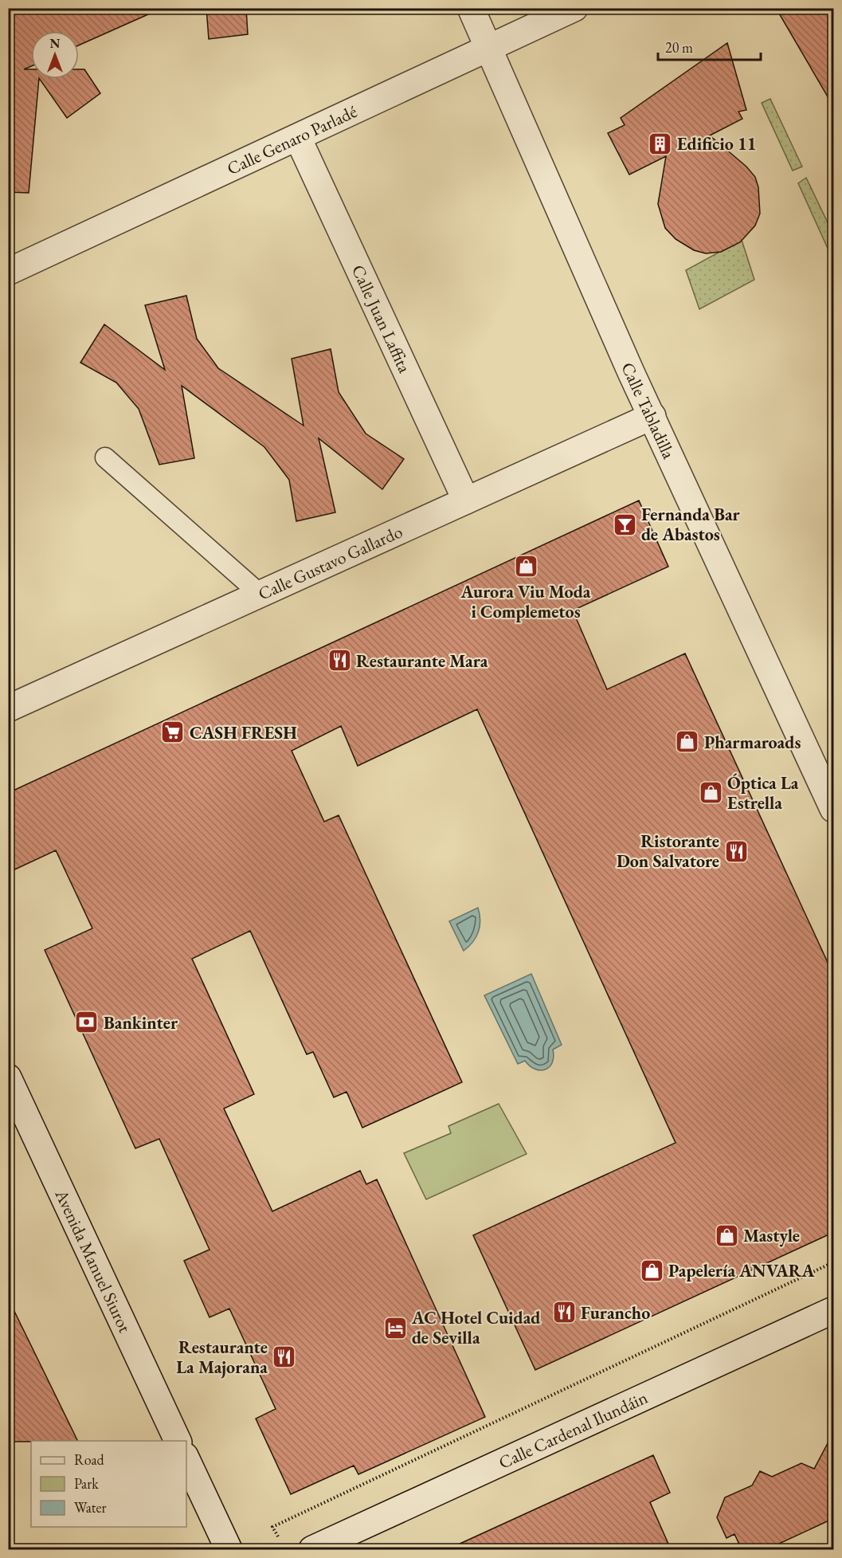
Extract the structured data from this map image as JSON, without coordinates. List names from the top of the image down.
{
  "streets": {
    "street": [
      "Calle Genaro Parladé",
      "Calle Juan Laffita",
      "Calle Tabladilla",
      "Calle Gustavo Gallardo",
      "Avenida Manuel Siurot",
      "Calle Cardenal Ilundáin"
    ]
  },
  "crossings": [
    ["Calle Genaro Parladé", "Calle Juan Laffita"],
    ["Calle Genaro Parladé", "Calle Tabladilla"],
    ["Calle Juan Laffita", "Calle Gustavo Gallardo"],
    ["Calle Tabladilla", "Calle Gustavo Gallardo"]
  ],
  "places": {
    "building": ["Edificio 11"],
    "bar": ["Fernanda Bar de Abastos"],
    "shop": [
      "Aurora Viu Moda i Complemetos",
      "Pharmaroads",
      "Óptica La Estrella",
      "Mastyle",
      "Papelería ANVARA"
    ],
    "restaurant": [
      "Restaurante Mara",
      "Ristorante Don Salvatore",
      "Furancho",
      "Restaurante La Majorana"
    ],
    "supermarket": ["CASH FRESH"],
    "bank": ["Bankinter"],
    "hotel": ["AC Hotel Cuidad de Sevilla"]
  },
  "legend": ["Road", "Park", "Water"],
  "scale_bar": "20 m",
  "north": "top"
}
